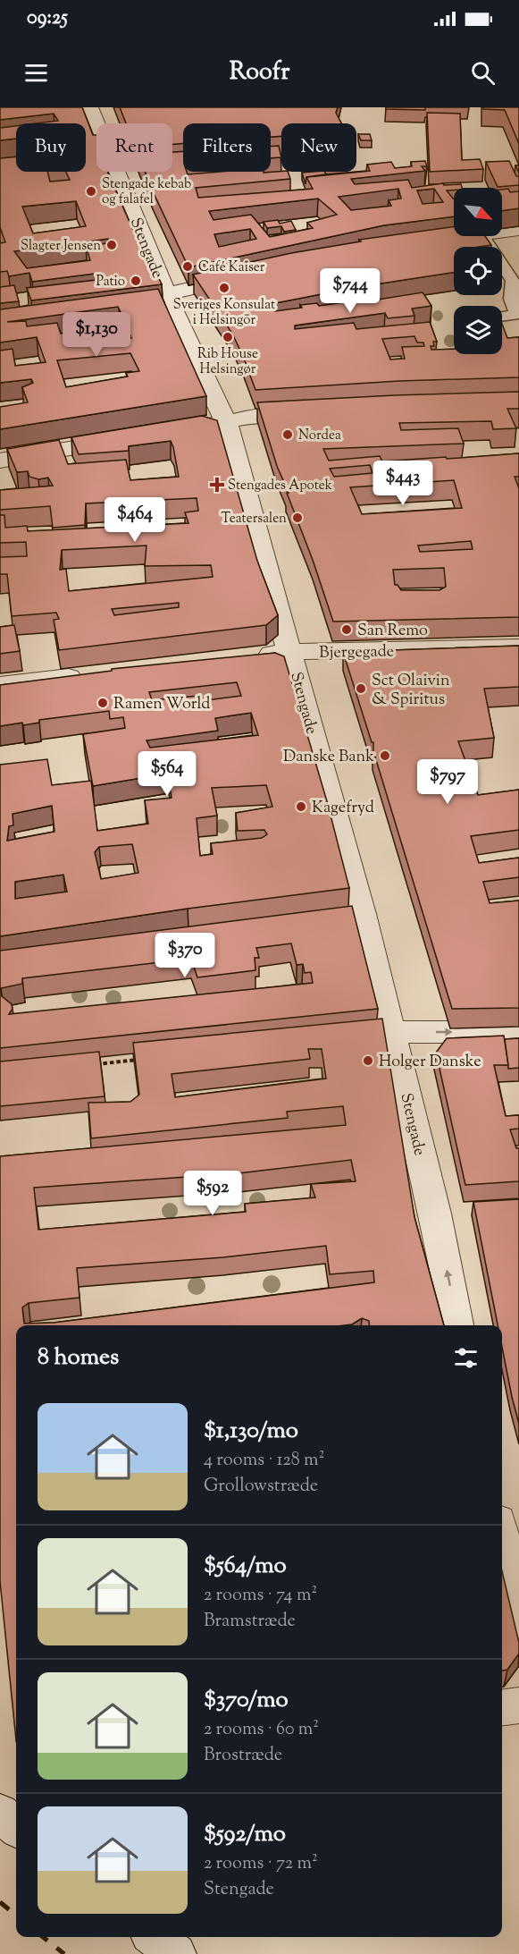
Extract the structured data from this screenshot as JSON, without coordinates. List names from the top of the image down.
{
  "streets": {
    "street": ["Stengade", "Bjergegade"]
  },
  "crossings": [
    ["Stengade", "Bjergegade"]
  ],
  "places": {
    "other": [
      "Stengade kebab og falafel",
      "Slagter Jensen",
      "Café Kaiser",
      "Patio",
      "Sveriges Konsulat i Helsingör",
      "Rib House Helsingør",
      "Nordea",
      "Teatersalen",
      "San Remo",
      "Sct Olaivin & Spiritus",
      "Ramen World",
      "Danske Bank",
      "Kagefryd",
      "Holger Danske"
    ],
    "health": ["Stengades Apotek"]
  },
  "north": "bottom right",
  "page": {
    "status": "09:25",
    "header": "Roofr",
    "chip": [
      "Buy",
      "Rent",
      "Filters",
      "New"
    ],
    "price": [
      "$744",
      "$1,130",
      "$443",
      "$464",
      "$564",
      "$797",
      "$370",
      "$592"
    ],
    "heading": "8 homes",
    "list": [
      {
        "name": "$1,130/mo",
        "note": "4 rooms · 128 m² · Grollowstræde"
      },
      {
        "name": "$564/mo",
        "note": "2 rooms · 74 m² · Bramstræde"
      },
      {
        "name": "$370/mo",
        "note": "2 rooms · 60 m² · Brostræde"
      },
      {
        "name": "$592/mo",
        "note": "2 rooms · 72 m² · Stengade"
      }
    ]
  }
}
